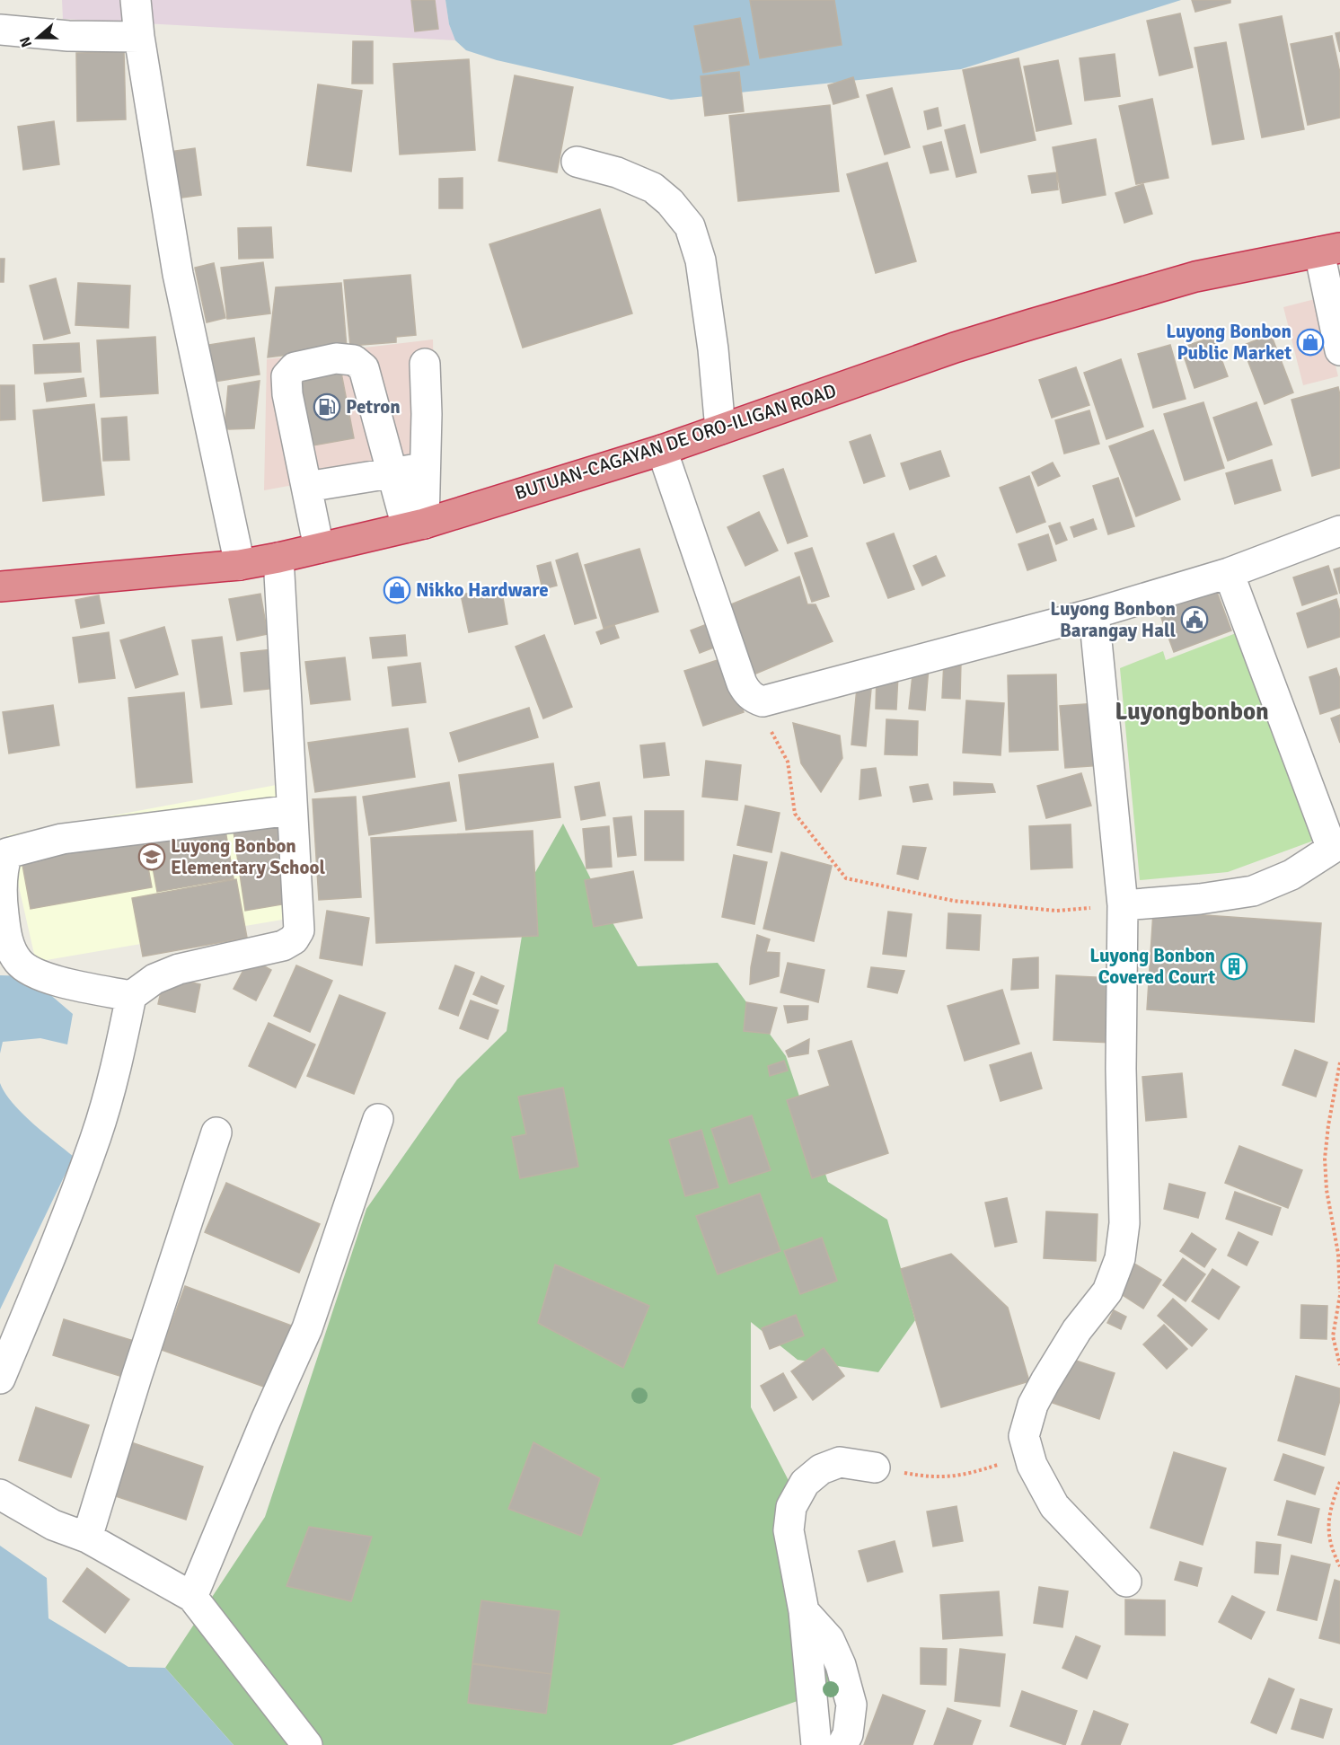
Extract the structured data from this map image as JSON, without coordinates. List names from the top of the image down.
{
  "streets": {
    "highway": ["BUTUAN-CAGAYAN DE ORO-ILIGAN ROAD"]
  },
  "districts": ["Luyongbonbon"],
  "places": {
    "shop": ["Luyong Bonbon Public Market", "Nikko Hardware"],
    "fuel station": ["Petron"],
    "public building": ["Luyong Bonbon Barangay Hall"],
    "school or university": ["Luyong Bonbon Elementary School"],
    "building": ["Luyong Bonbon Covered Court"]
  },
  "north": "left"
}
